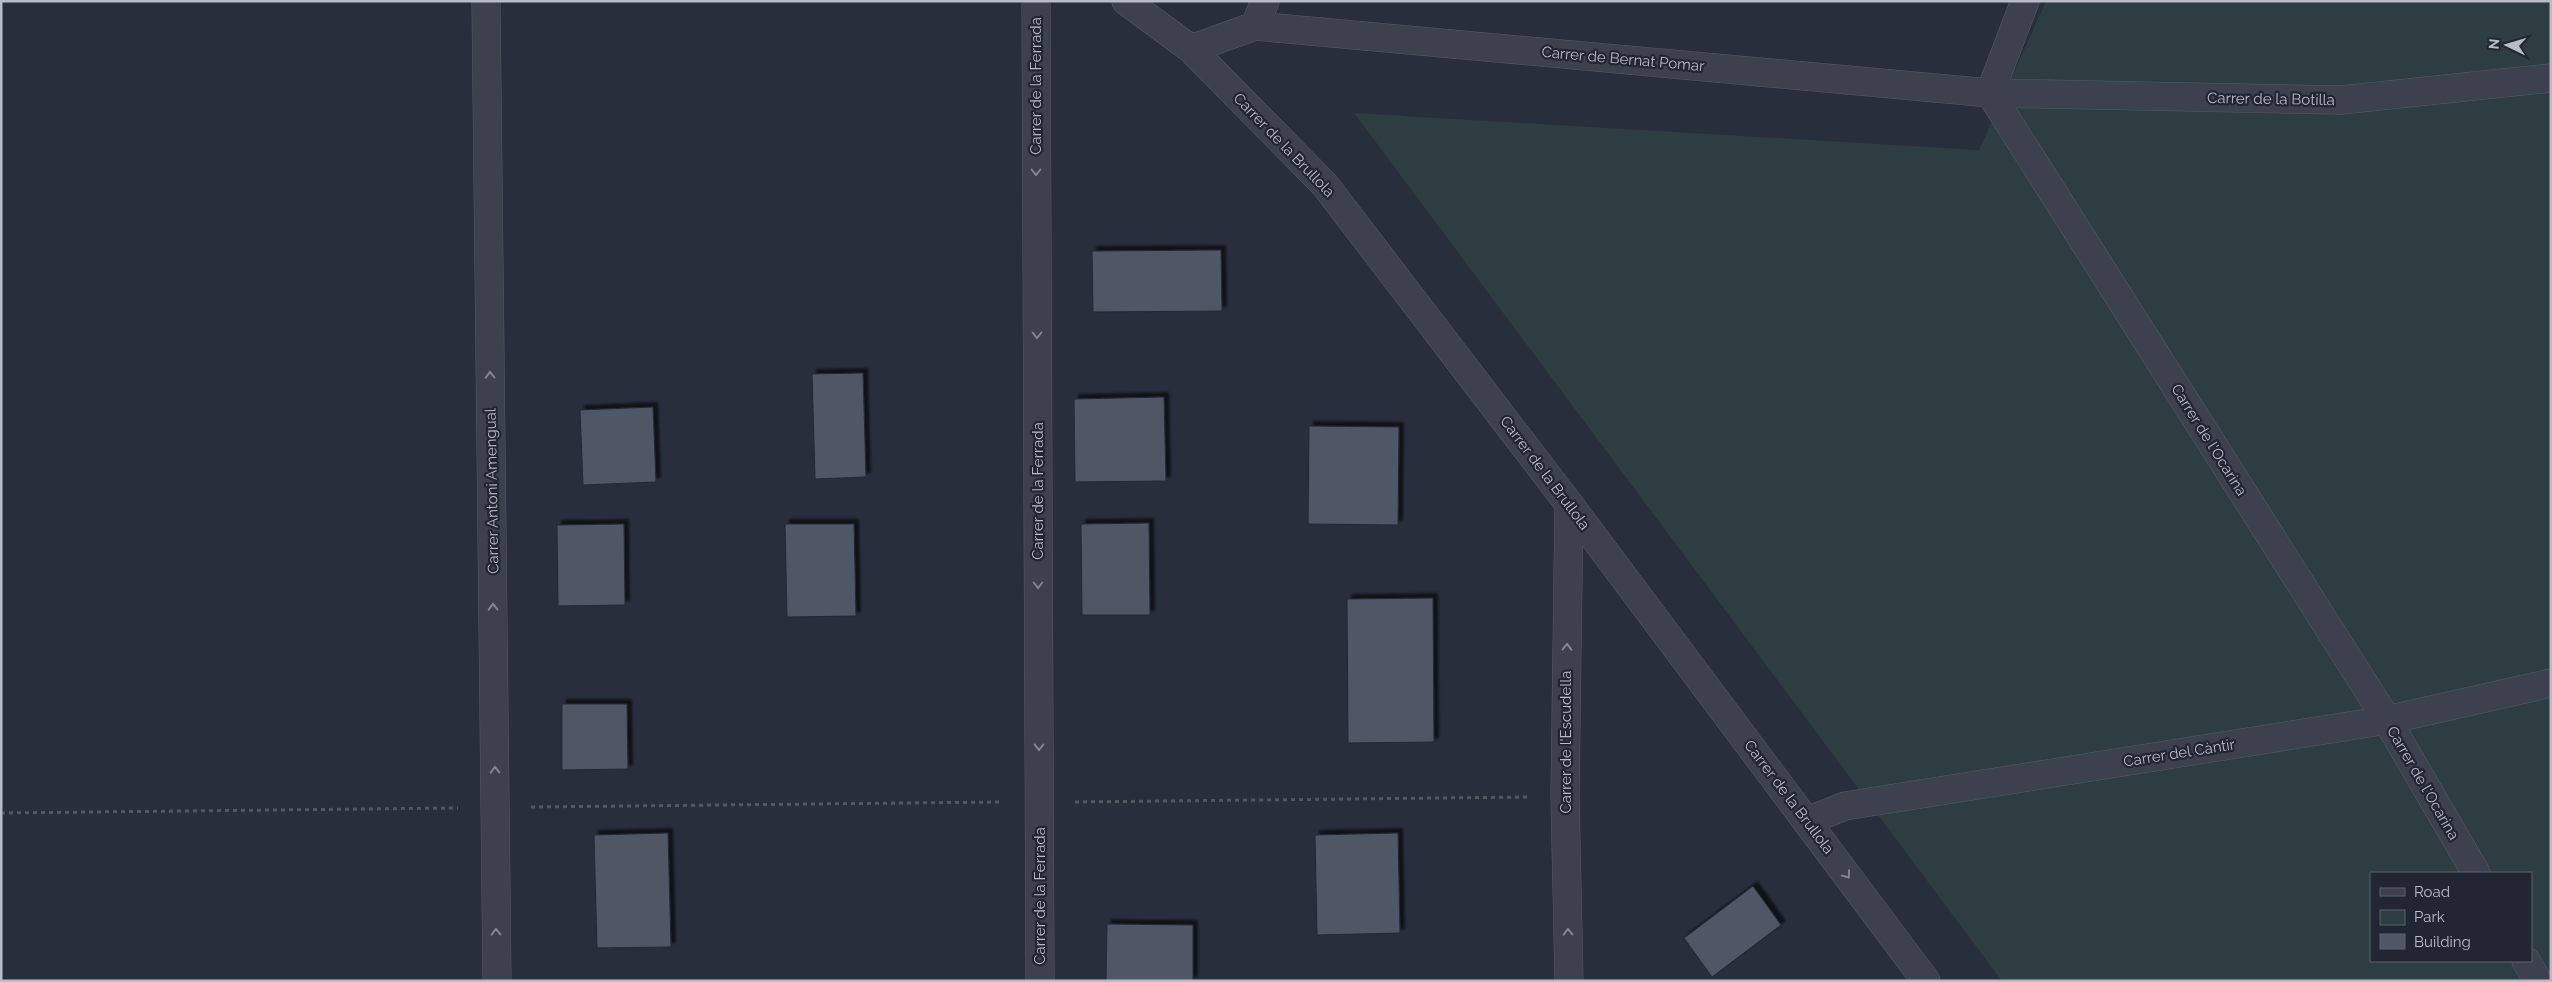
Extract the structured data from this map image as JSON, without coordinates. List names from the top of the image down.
{
  "streets": {
    "street": [
      "Carrer de Bernat Pomar",
      "Carrer de la Ferrada",
      "Carrer de la Botilla",
      "Carrer de la Brullola",
      "Carrer de l'Ocarina",
      "Carrer Antoni Amengual",
      "Carrer de l'Escudella",
      "Carrer del Càntir"
    ]
  },
  "crossings": [
    ["Carrer de Bernat Pomar", "Carrer de la Botilla"],
    ["Carrer de Bernat Pomar", "Carrer de l'Ocarina"],
    ["Carrer de la Botilla", "Carrer de l'Ocarina"],
    ["Carrer de la Brullola", "Carrer de l'Escudella"],
    ["Carrer de la Brullola", "Carrer del Càntir"],
    ["Carrer de l'Ocarina", "Carrer del Càntir"]
  ],
  "one_way": ["Carrer de la Ferrada", "Carrer Antoni Amengual", "Carrer de l'Escudella"],
  "legend": ["Road", "Park", "Building"],
  "north": "left"
}
